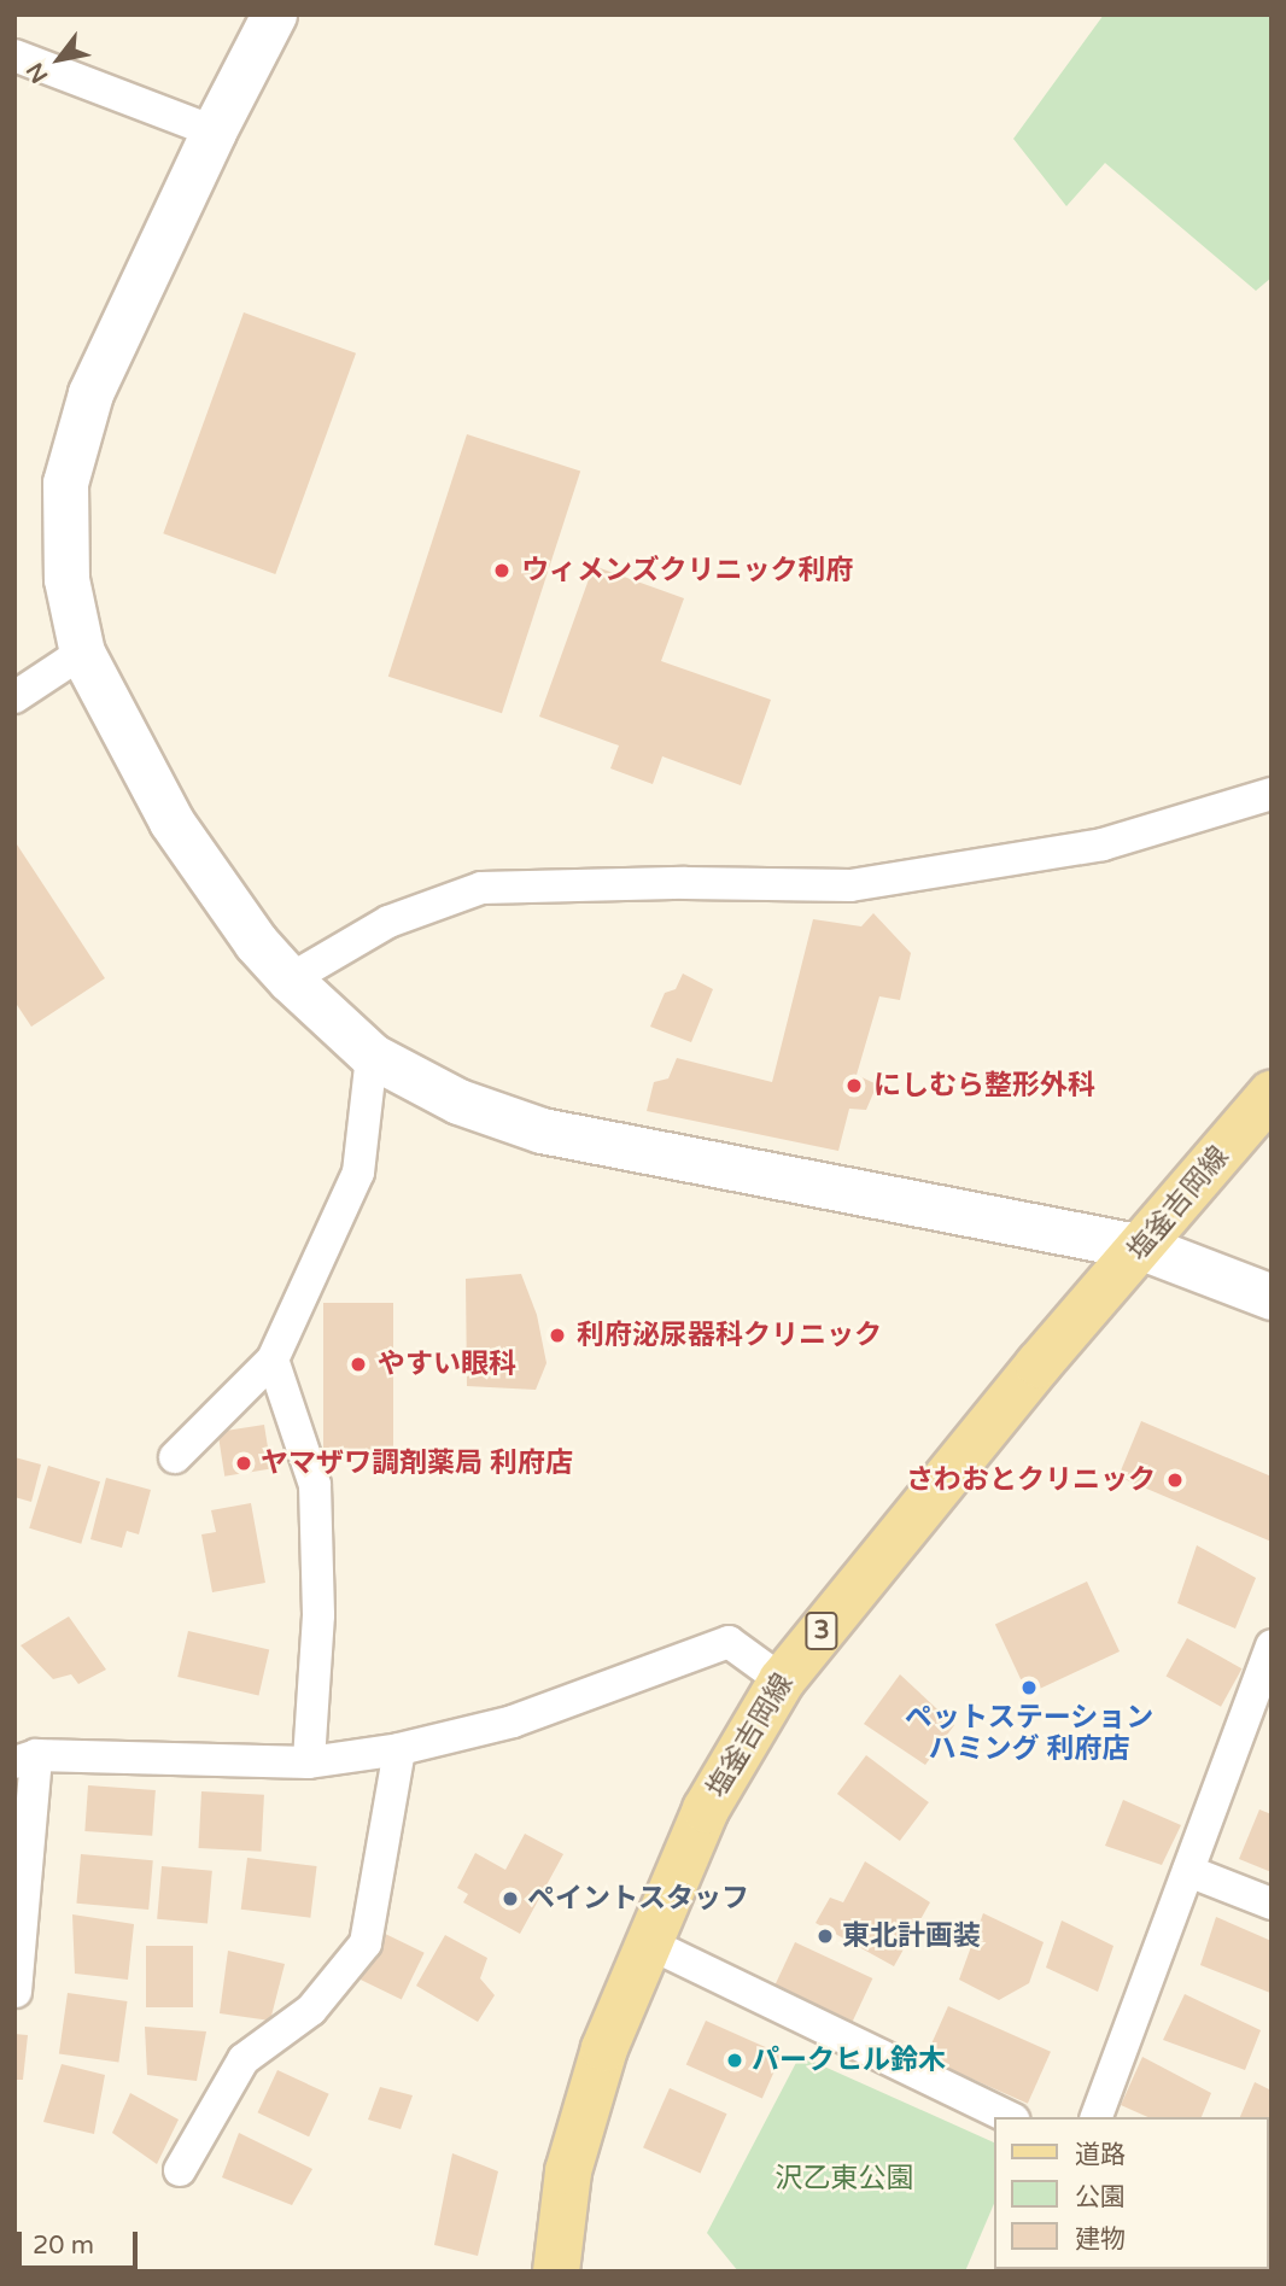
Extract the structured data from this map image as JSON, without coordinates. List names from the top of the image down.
{
  "streets": {
    "main road": ["塩釜吉岡線", "3"]
  },
  "parks": ["沢乙東公園"],
  "places": [
    "ウィメンズクリニック利府",
    "にしむら整形外科",
    "利府泌尿器科クリニック",
    "やすい眼科",
    "ヤマザワ調剤薬局 利府店",
    "さわおとクリニック",
    "ペットステーション ハミング 利府店",
    "ペイントスタッフ",
    "東北計画装",
    "パークヒル鈴木"
  ],
  "legend": ["道路", "公園", "建物"],
  "scale_bar": "20 m",
  "north": "bottom left"
}
